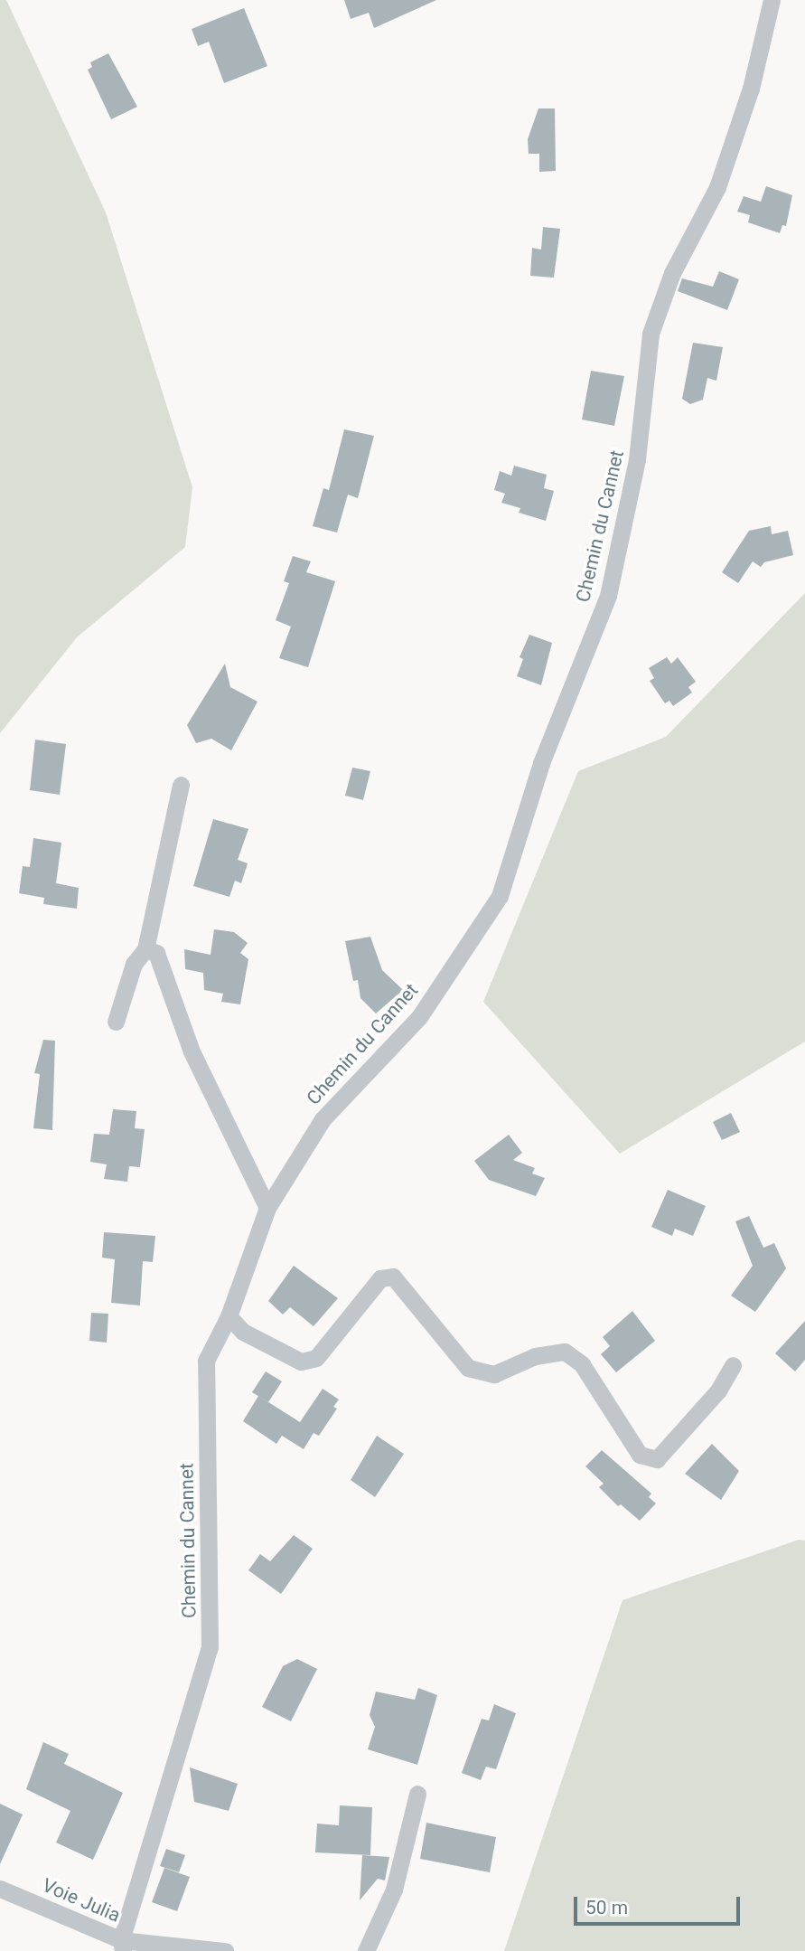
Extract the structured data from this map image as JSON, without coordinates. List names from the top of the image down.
{
  "streets": {
    "street": ["Chemin du Cannet", "Voie Julia"]
  },
  "crossings": [
    ["Chemin du Cannet", "Voie Julia"]
  ],
  "scale_bar": "50 m"
}
